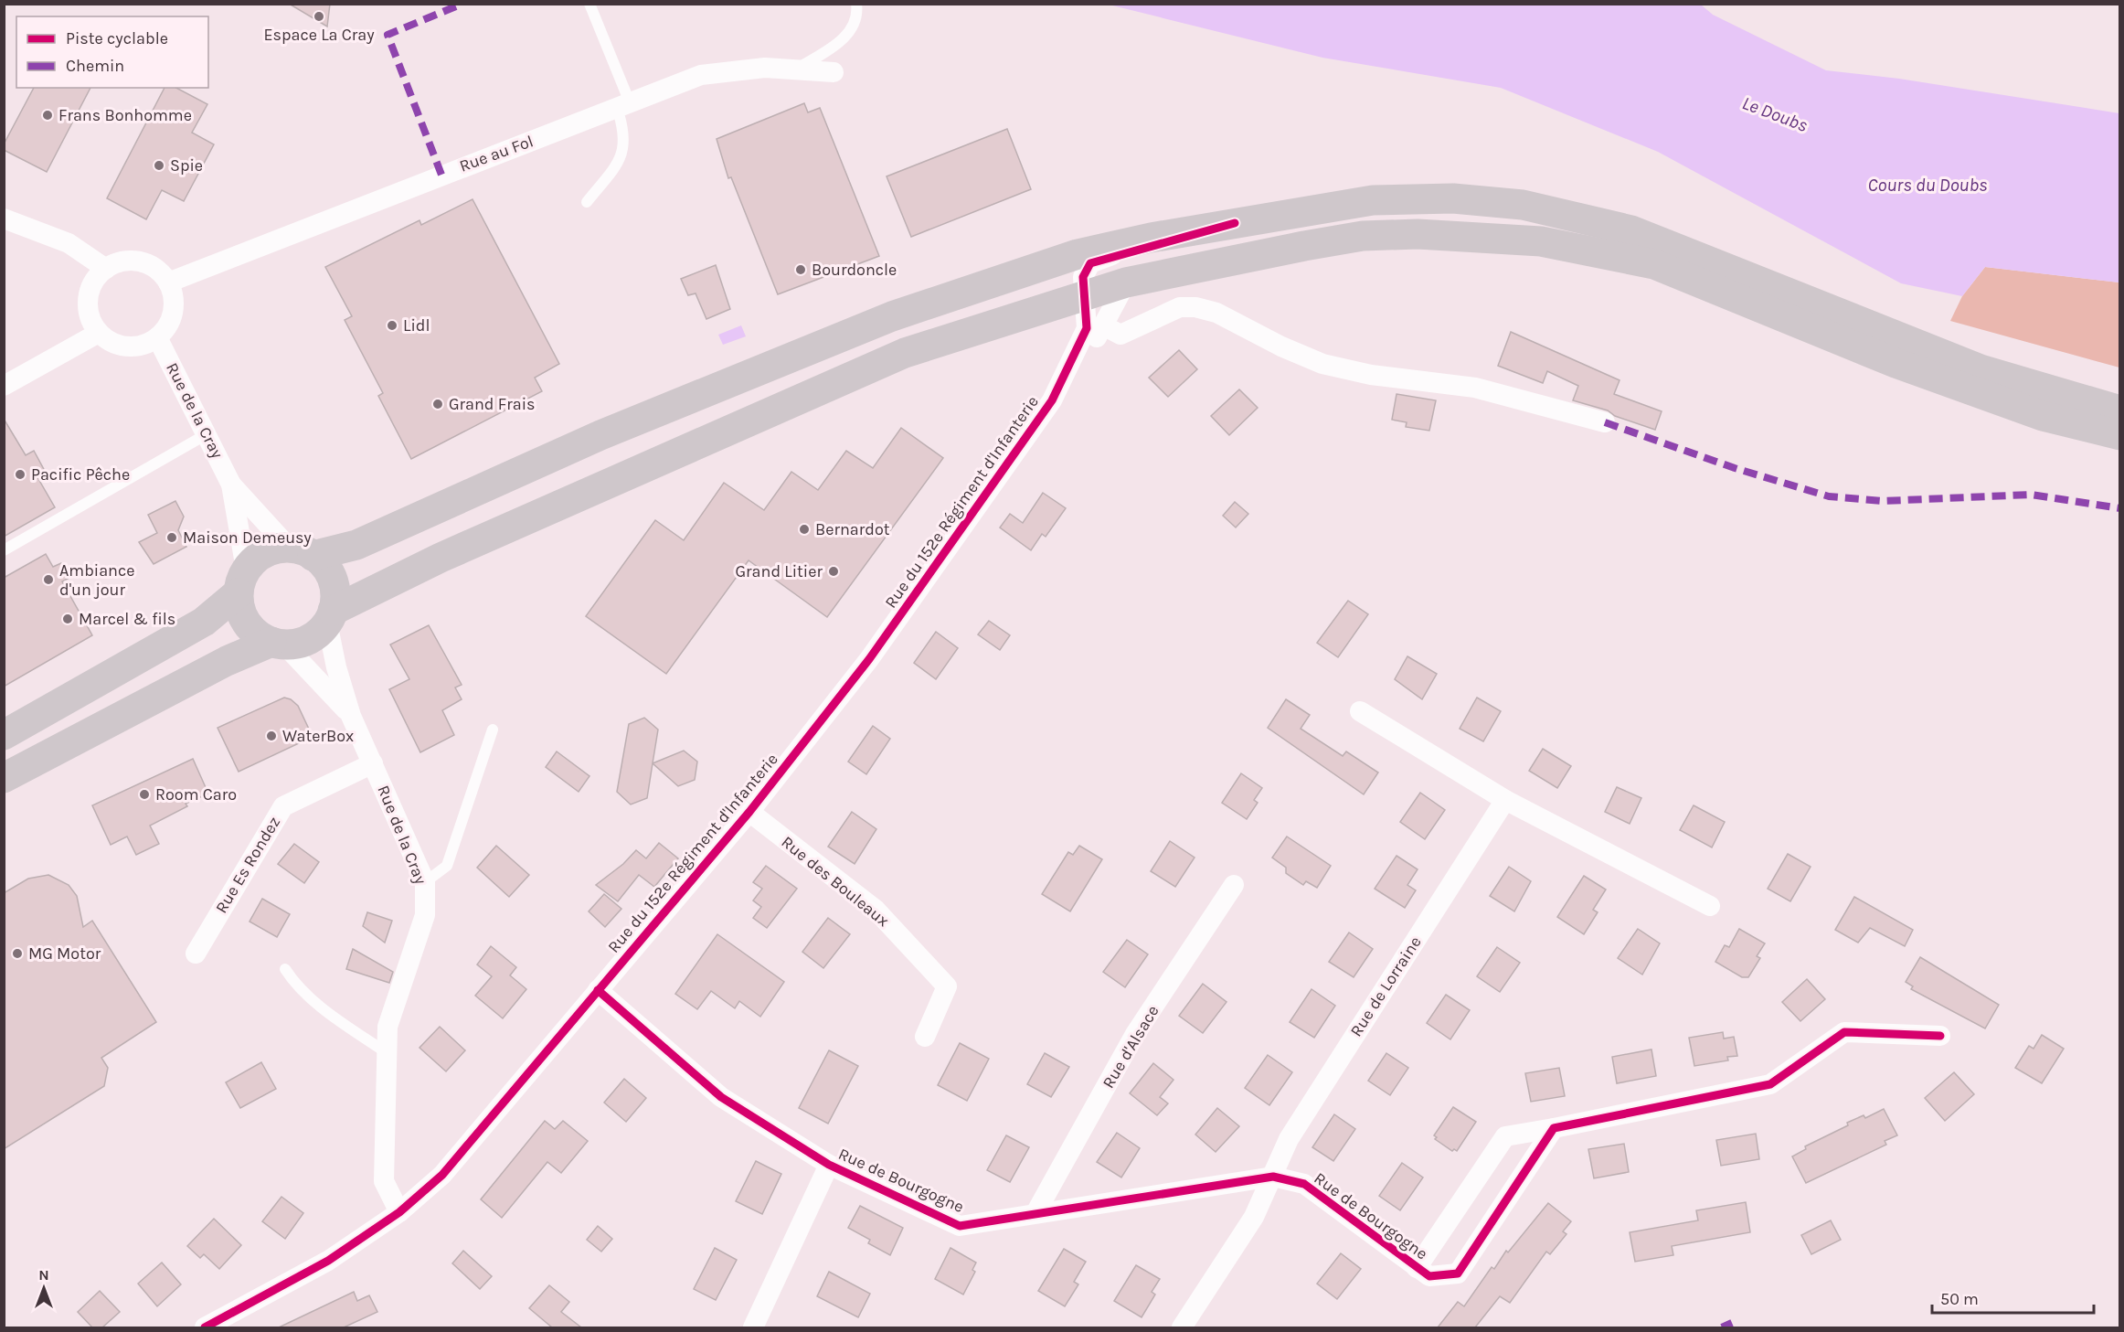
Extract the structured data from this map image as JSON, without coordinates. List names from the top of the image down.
{
  "streets": {
    "street": [
      "Rue au Fol",
      "Rue de la Cray",
      "Rue du 152e Régiment d'Infanterie",
      "Rue Es Rondez",
      "Rue des Bouleaux",
      "Rue de Lorraine",
      "Rue d'Alsace",
      "Rue de Bourgogne"
    ]
  },
  "crossings": [
    ["Rue au Fol", "Rue de la Cray"],
    ["Rue de la Cray", "Rue du 152e Régiment d'Infanterie"],
    ["Rue de la Cray", "Rue Es Rondez"],
    ["Rue du 152e Régiment d'Infanterie", "Rue des Bouleaux"],
    ["Rue du 152e Régiment d'Infanterie", "Rue de Bourgogne"],
    ["Rue de Lorraine", "Rue de Bourgogne"],
    ["Rue d'Alsace", "Rue de Bourgogne"]
  ],
  "water": ["Le Doubs", "Cours du Doubs"],
  "places": [
    "Espace La Cray",
    "Frans Bonhomme",
    "Spie",
    "Bourdoncle",
    "Lidl",
    "Grand Frais",
    "Pacific Pêche",
    "Bernardot",
    "Maison Demeusy",
    "Grand Litier",
    "Ambiance d'un jour",
    "Marcel & fils",
    "WaterBox",
    "Room Caro",
    "MG Motor"
  ],
  "legend": ["Piste cyclable", "Chemin"],
  "scale_bar": "50 m",
  "north": "top"
}
